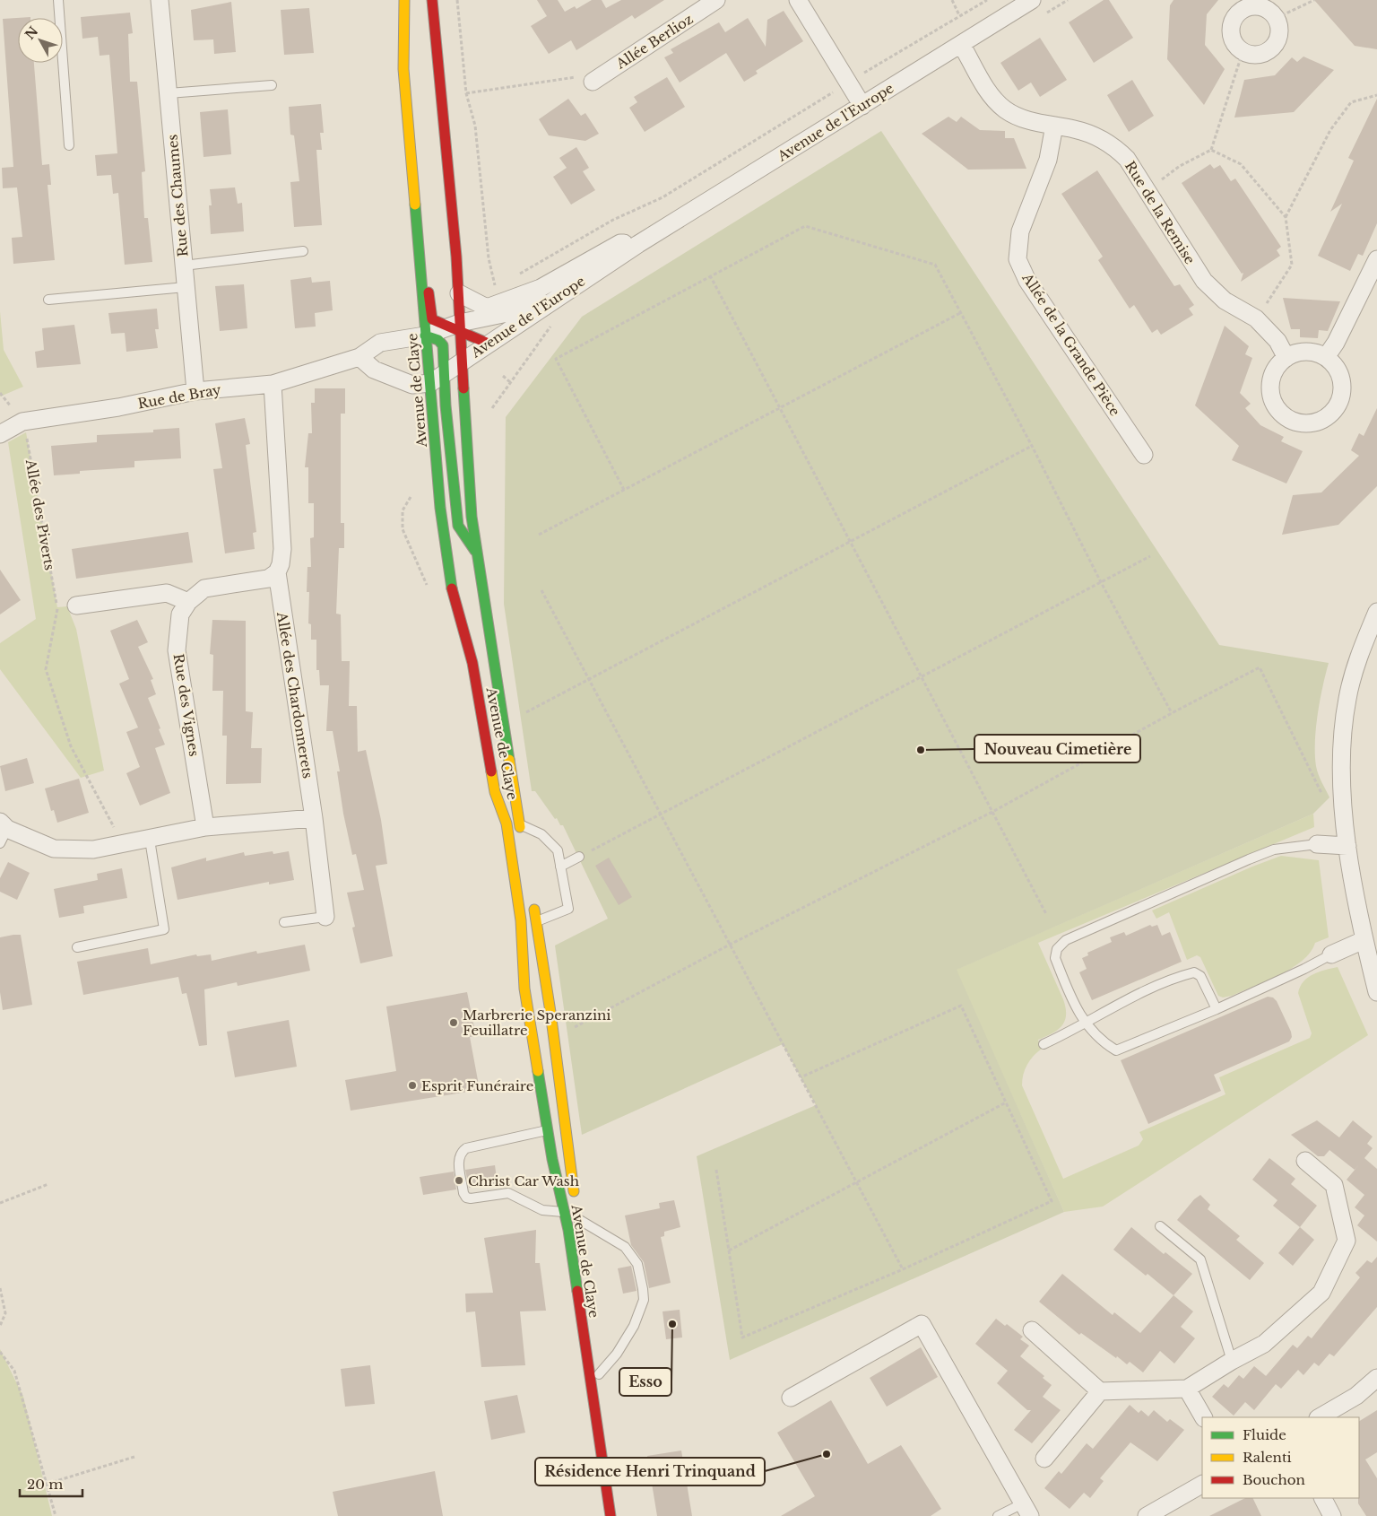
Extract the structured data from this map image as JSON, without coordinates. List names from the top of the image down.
{
  "streets": {
    "main road": ["Avenue de Claye"],
    "street": [
      "Allée Berlioz",
      "Avenue de l'Europe",
      "Rue des Chaumes",
      "Rue de la Remise",
      "Allée de la Grande Pièce",
      "Rue de Bray",
      "Allée des Chardonnerets",
      "Rue des Vignes"
    ],
    "path": ["Allée des Piverts"]
  },
  "crossings": [
    ["Avenue de l'Europe", "Rue de la Remise"],
    ["Avenue de l'Europe", "Avenue de Claye"],
    ["Avenue de l'Europe", "Rue de Bray"],
    ["Rue des Chaumes", "Rue de Bray"],
    ["Rue de la Remise", "Allée de la Grande Pièce"],
    ["Avenue de Claye", "Rue de Bray"],
    ["Rue de Bray", "Allée des Piverts"],
    ["Allée des Chardonnerets", "Rue des Vignes"]
  ],
  "places": [
    "Nouveau Cimetière",
    "Marbrerie Speranzini Feuillatre",
    "Esprit Funéraire",
    "Christ Car Wash",
    "Esso",
    "Résidence Henri Trinquand"
  ],
  "legend": ["Fluide", "Ralenti", "Bouchon"],
  "scale_bar": "20 m",
  "north": "top left"
}
